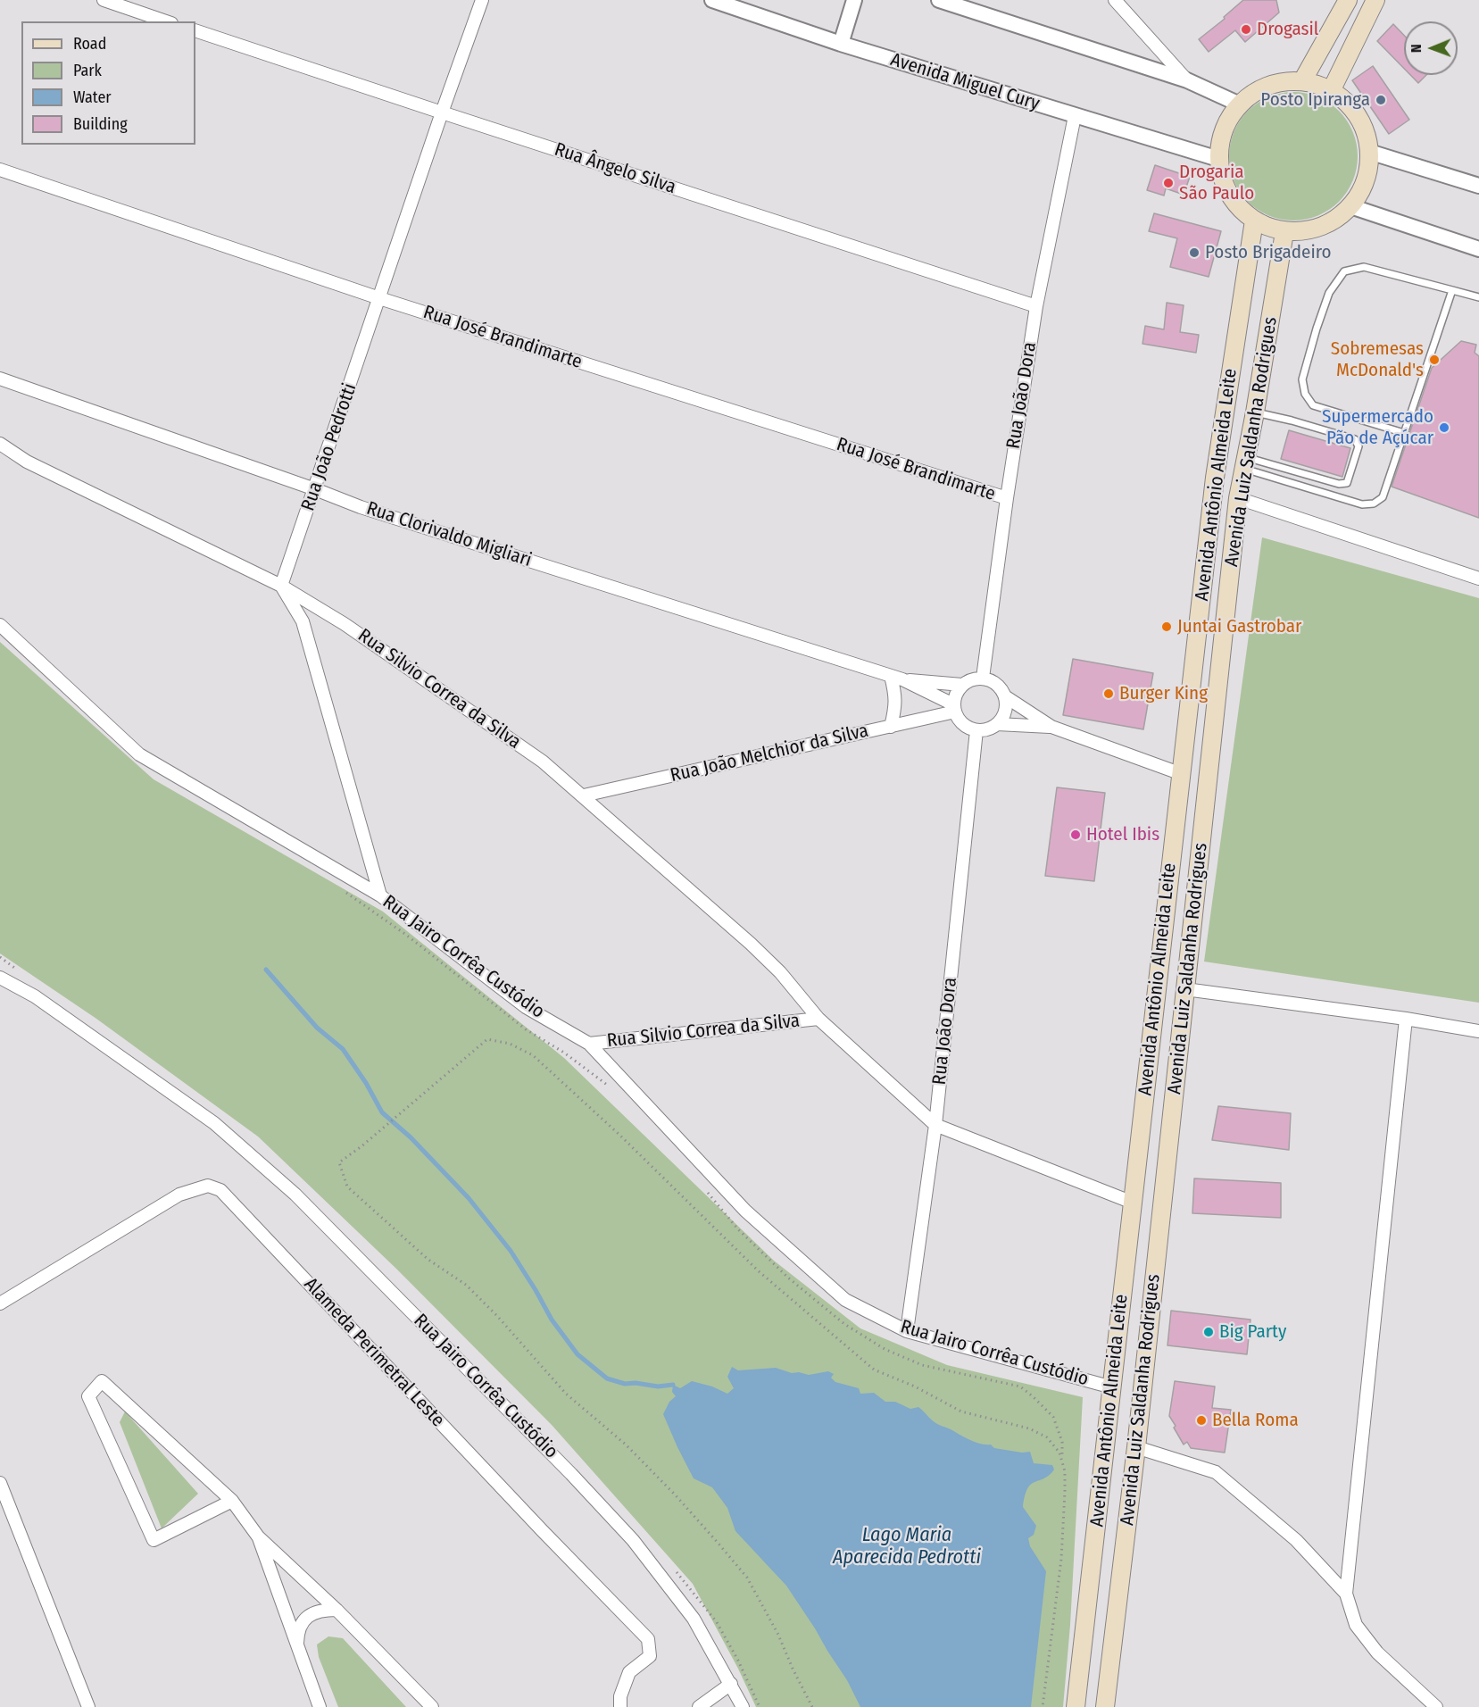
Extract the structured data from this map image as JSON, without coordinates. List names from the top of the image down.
{
  "streets": {
    "main road": ["Avenida Luiz Saldanha Rodrigues", "Avenida Antônio Almeida Leite"],
    "street": [
      "Avenida Miguel Cury",
      "Rua Ângelo Silva",
      "Rua José Brandimarte",
      "Rua João Dora",
      "Rua João Pedrotti",
      "Rua Clorivaldo Migliari",
      "Rua Silvio Correa da Silva",
      "Rua João Melchior da Silva",
      "Rua Jairo Corrêa Custódio",
      "Alameda Perimetral Leste"
    ]
  },
  "crossings": [
    ["Avenida Miguel Cury", "Rua João Dora"],
    ["Avenida Miguel Cury", "Avenida Luiz Saldanha Rodrigues"],
    ["Avenida Miguel Cury", "Avenida Antônio Almeida Leite"],
    ["Rua Ângelo Silva", "Rua João Dora"],
    ["Rua Ângelo Silva", "Rua João Pedrotti"],
    ["Rua José Brandimarte", "Rua João Dora"],
    ["Rua José Brandimarte", "Rua João Pedrotti"],
    ["Rua João Dora", "Rua Clorivaldo Migliari"],
    ["Rua João Dora", "Rua Silvio Correa da Silva"],
    ["Rua João Dora", "Rua João Melchior da Silva"],
    ["Rua João Dora", "Rua Jairo Corrêa Custódio"],
    ["Avenida Luiz Saldanha Rodrigues", "Avenida Antônio Almeida Leite"],
    ["Rua João Pedrotti", "Rua Clorivaldo Migliari"],
    ["Rua João Pedrotti", "Rua Silvio Correa da Silva"],
    ["Avenida Antônio Almeida Leite", "Rua Silvio Correa da Silva"],
    ["Avenida Antônio Almeida Leite", "Rua Jairo Corrêa Custódio"],
    ["Rua Clorivaldo Migliari", "Rua João Melchior da Silva"],
    ["Rua Silvio Correa da Silva", "Rua João Melchior da Silva"],
    ["Rua Silvio Correa da Silva", "Rua Jairo Corrêa Custódio"]
  ],
  "water": ["Lago Maria Aparecida Pedrotti"],
  "places": [
    "Drogasil",
    "Posto Ipiranga",
    "Drogaria São Paulo",
    "Posto Brigadeiro",
    "Sobremesas McDonald's",
    "Supermercado Pão de Açúcar",
    "Juntai Gastrobar",
    "Burger King",
    "Hotel Ibis",
    "Big Party",
    "Bella Roma"
  ],
  "legend": [
    "Road",
    "Park",
    "Water",
    "Building"
  ],
  "north": "left"
}
